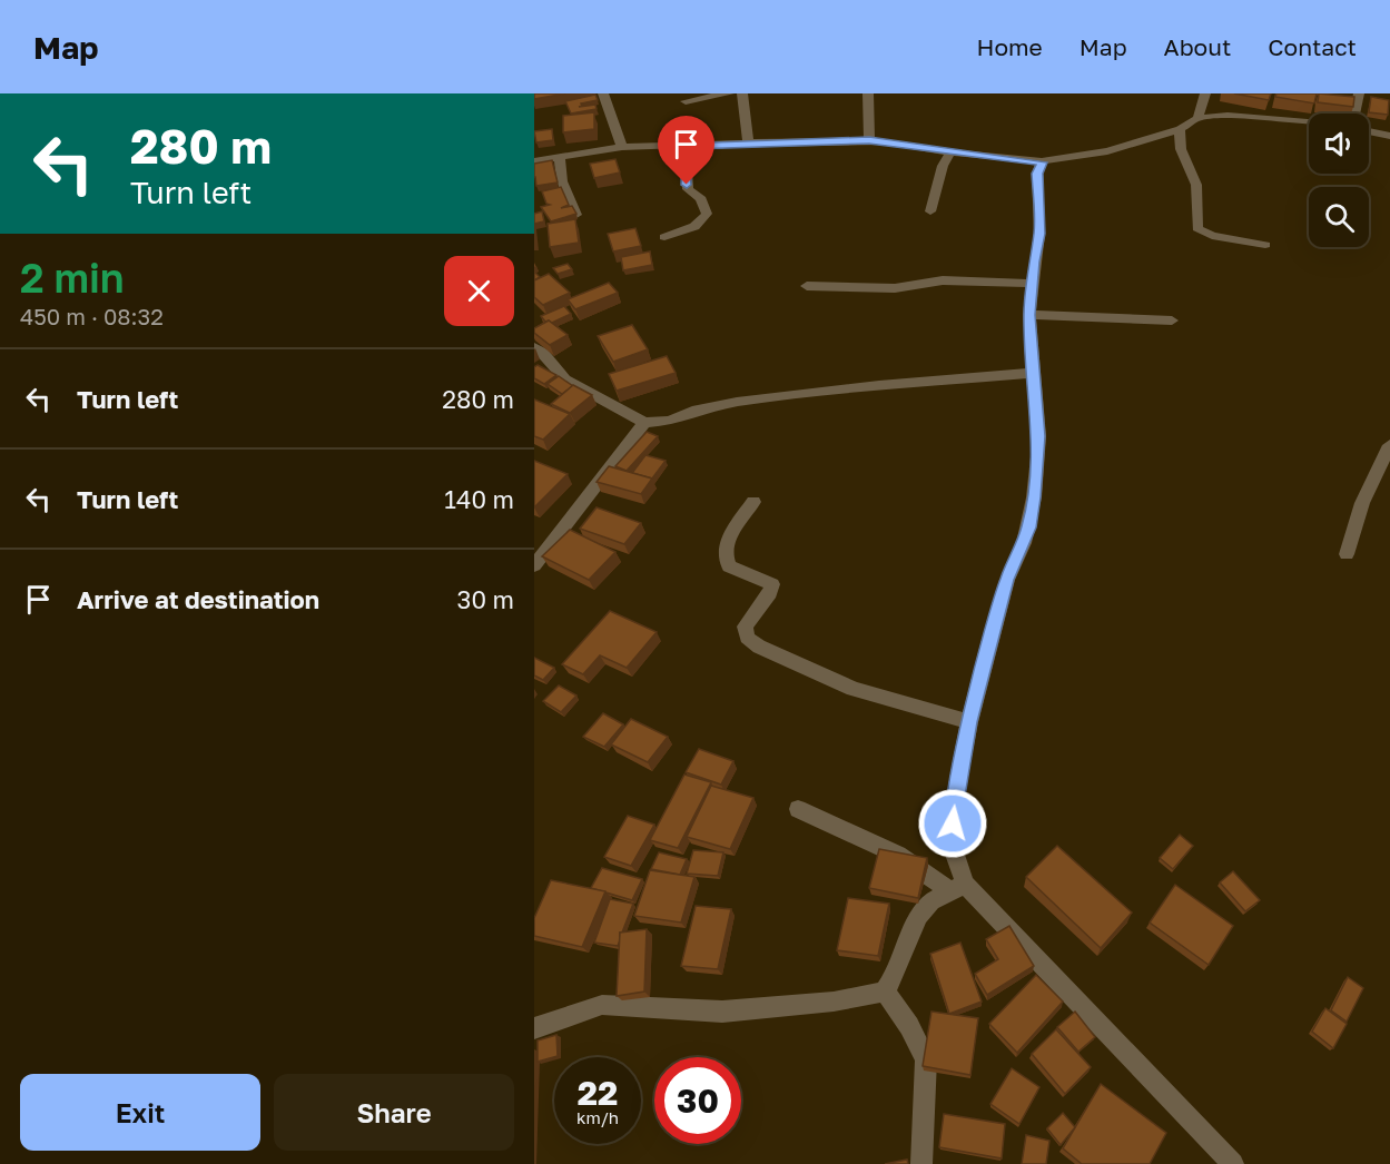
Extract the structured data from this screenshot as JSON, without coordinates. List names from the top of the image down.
{
  "page": {
    "header": "Map",
    "nav": [
      "Home",
      "Map",
      "About",
      "Contact"
    ],
    "turn": ["280 m", "Turn left"],
    "heading": ["2 min", "450 m · 08:32"],
    "list": [
      {
        "name": "Turn left",
        "value": "280 m"
      },
      {
        "name": "Turn left",
        "value": "140 m"
      },
      {
        "name": "Arrive at destination",
        "value": "30 m"
      }
    ],
    "speed": "22 km/h",
    "limit": "30",
    "buttons": ["Exit", "Share"]
  }
}
